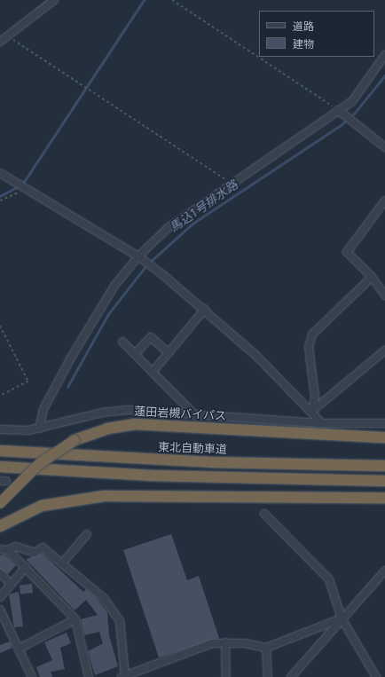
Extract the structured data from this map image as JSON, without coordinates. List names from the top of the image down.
{
  "streets": {
    "highway": ["蓮田岩槻バイパス", "東北自動車道"]
  },
  "water": ["馬込1号排水路"],
  "legend": ["道路", "建物"]
}
